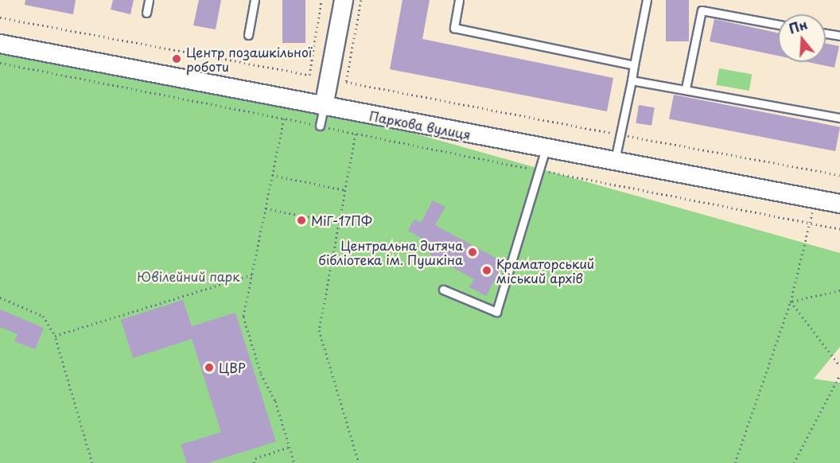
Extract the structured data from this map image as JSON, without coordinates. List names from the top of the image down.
{
  "streets": {
    "street": ["Паркова вулиця"]
  },
  "parks": ["Ювілейний парк"],
  "places": [
    "Центр позашкільної роботи",
    "МіГ-17ПФ",
    "Центральна дитяча бібліотека ім. Пушкіна",
    "Краматорський міський архів",
    "ЦВР"
  ],
  "north": "top"
}
